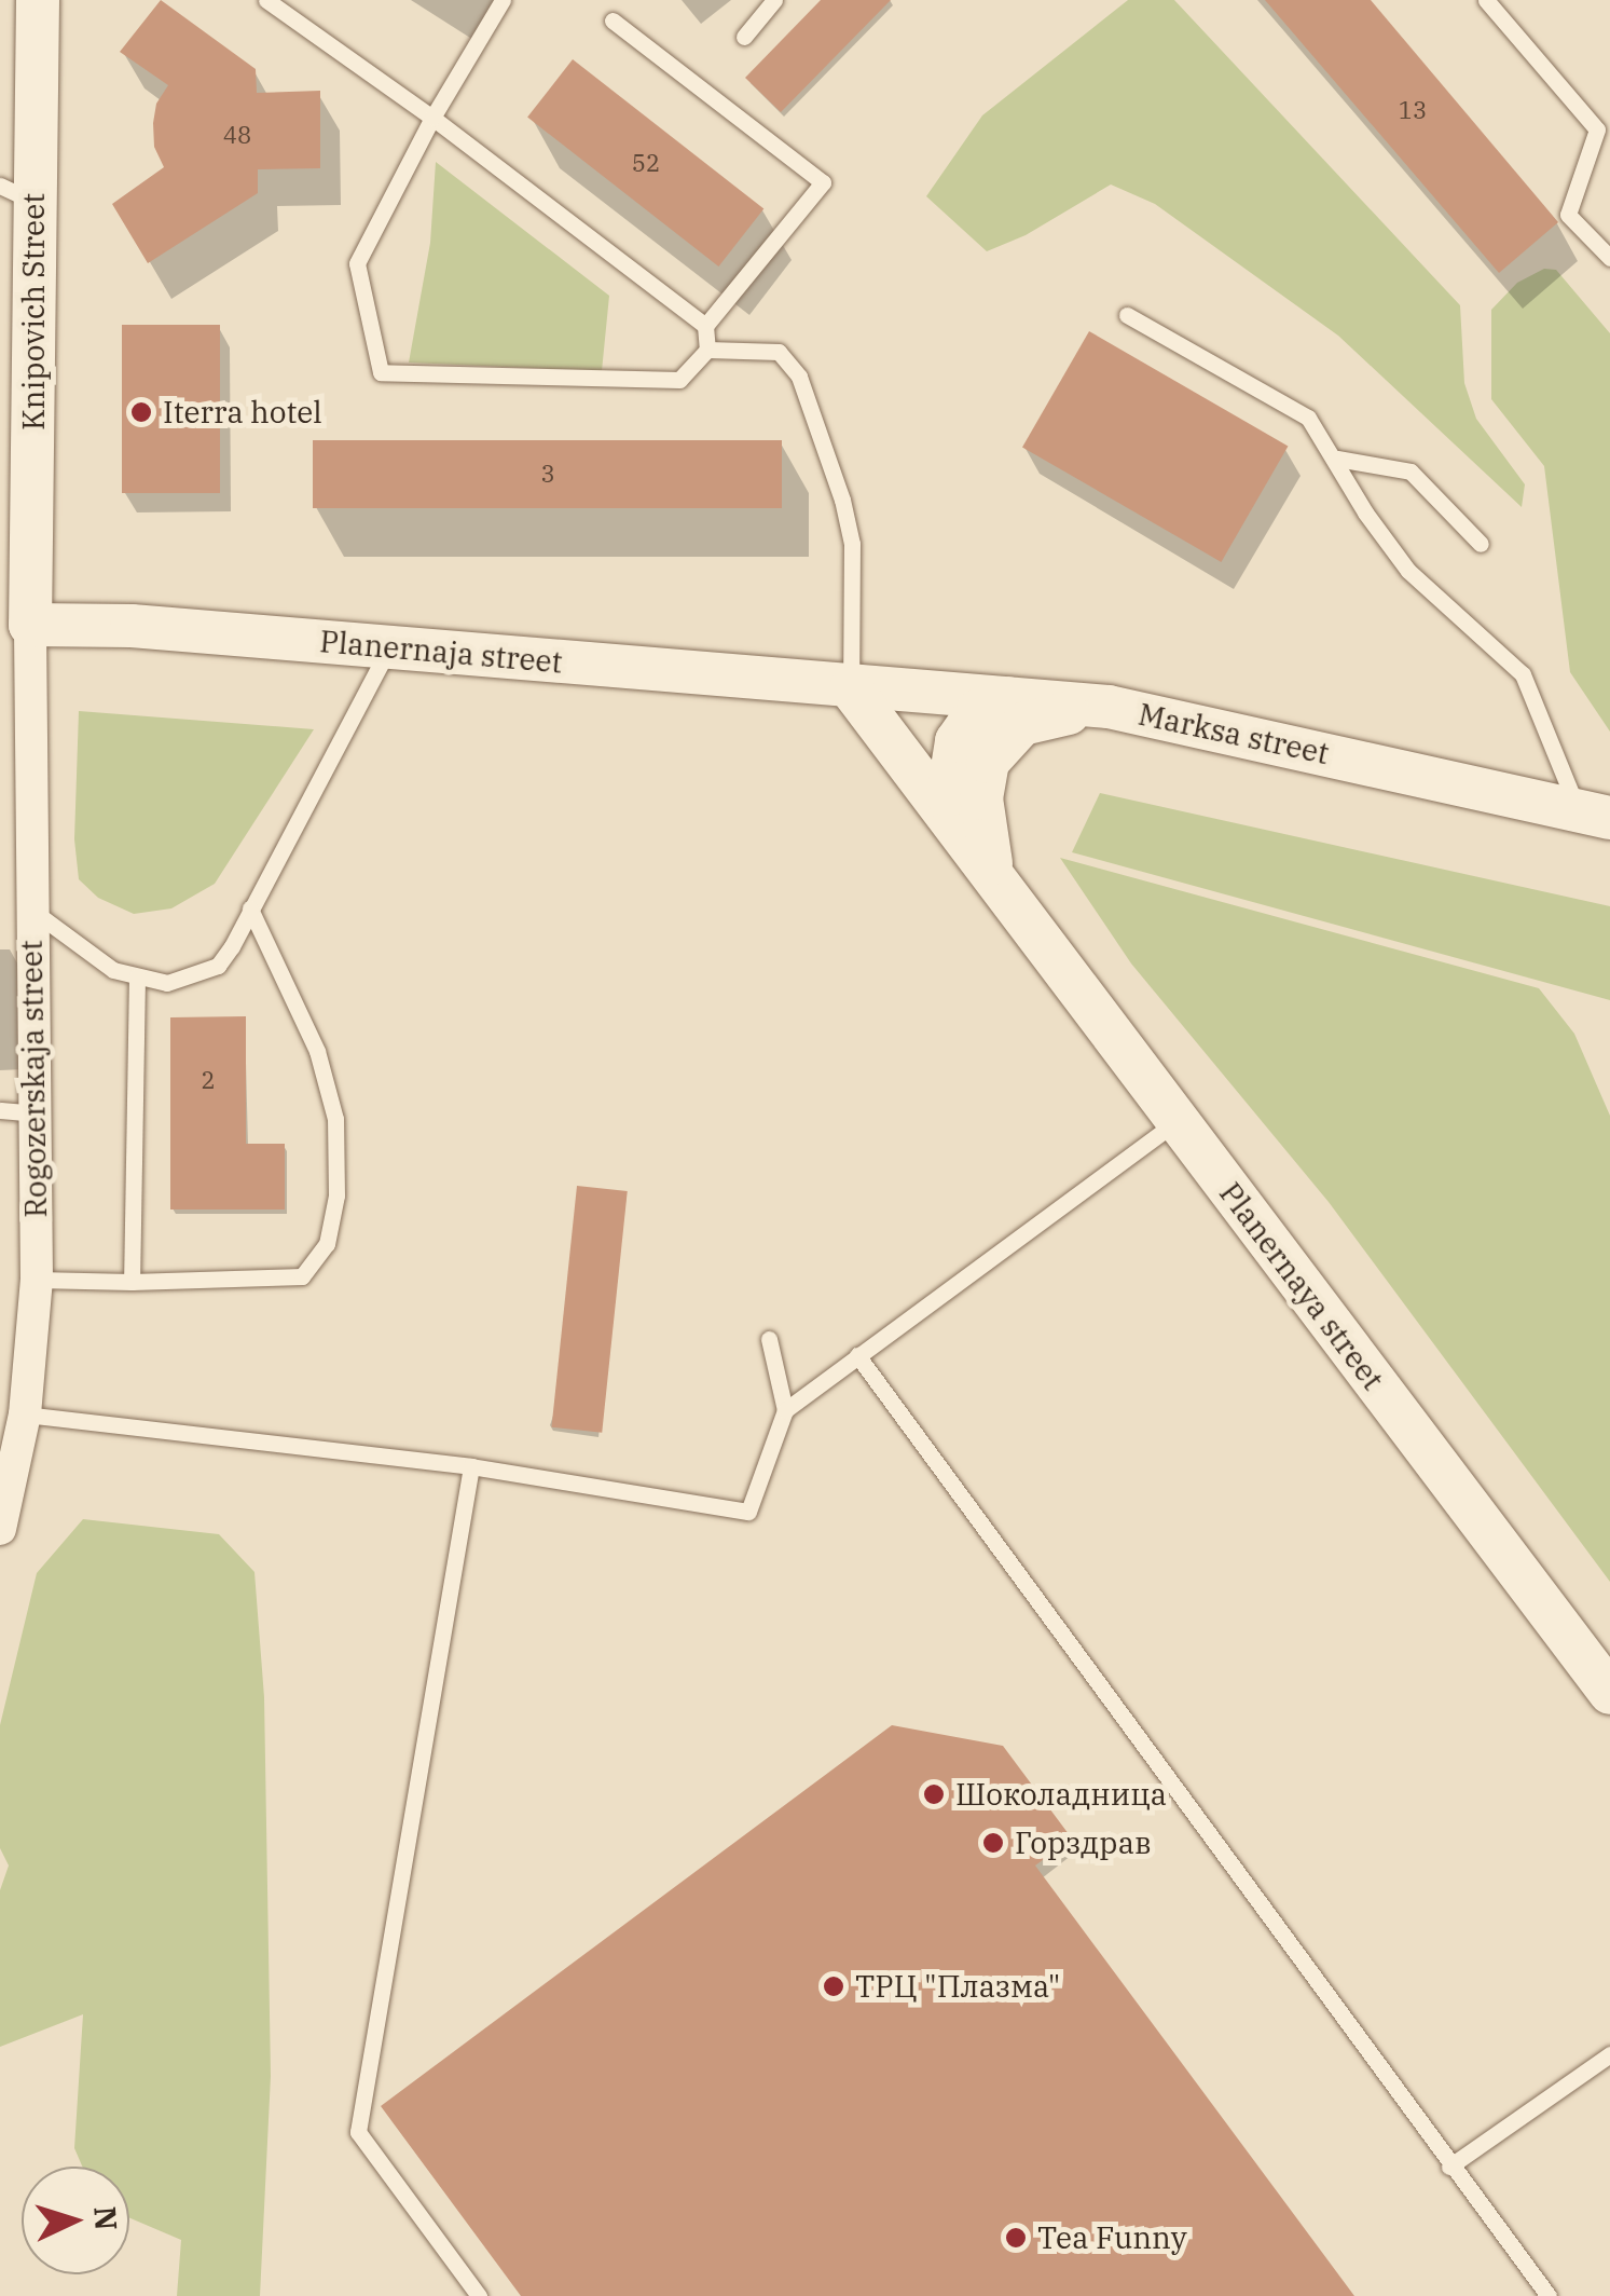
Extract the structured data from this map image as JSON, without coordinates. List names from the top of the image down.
{
  "streets": {
    "main road": [
      "Knipovich Street",
      "Planernaja street",
      "Marksa street",
      "Planernaya street"
    ],
    "street": ["Rogozerskaja street"]
  },
  "crossings": [
    ["Knipovich Street", "Planernaja street"],
    ["Knipovich Street", "Rogozerskaja street"],
    ["Planernaja street", "Marksa street"],
    ["Planernaja street", "Rogozerskaja street"]
  ],
  "places": [
    "Iterra hotel",
    "Шоколадница",
    "Горздрав",
    "ТРЦ \"Плазма\"",
    "Tea Funny"
  ],
  "house_numbers": [
    "13",
    "48",
    "52",
    "3",
    "2"
  ],
  "north": "right"
}
